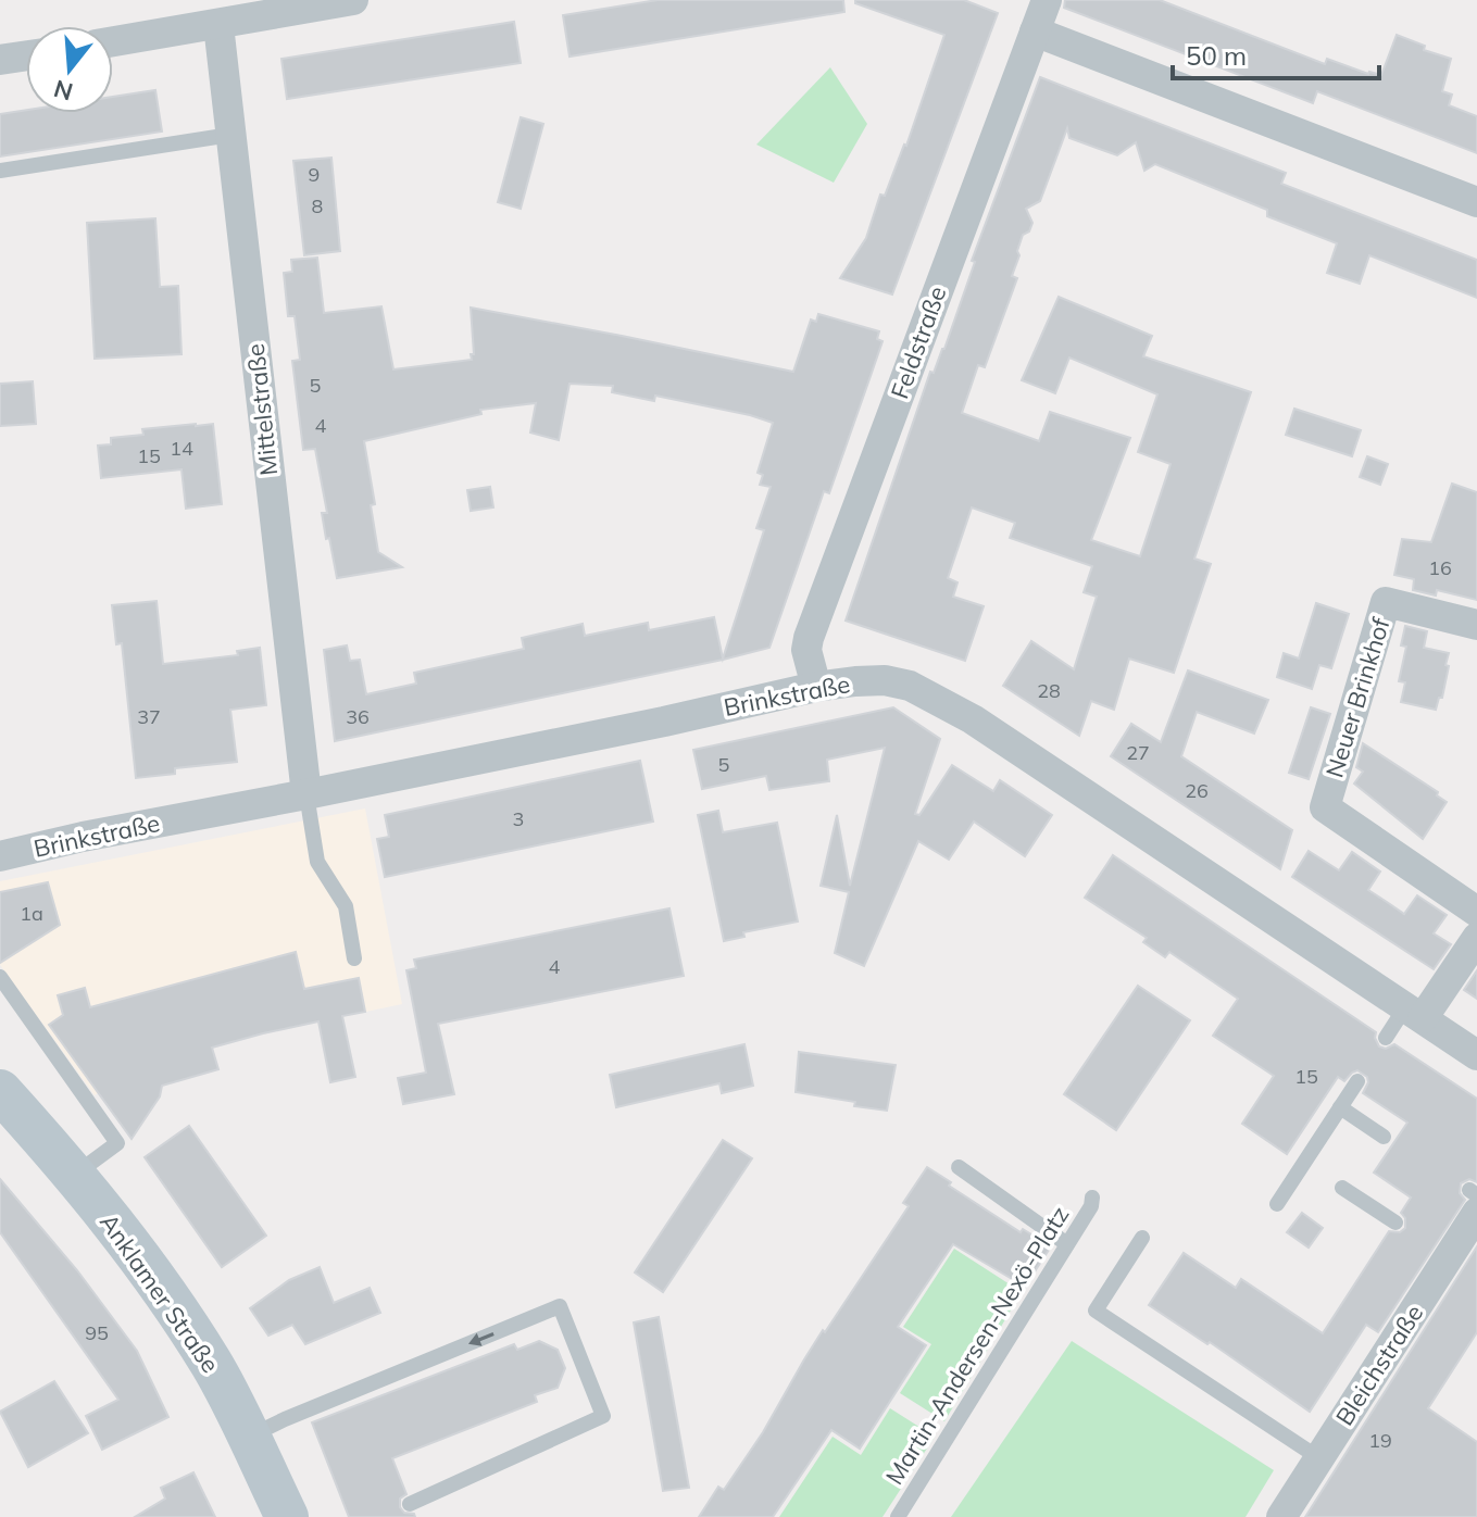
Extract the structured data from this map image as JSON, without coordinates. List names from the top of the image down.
{
  "streets": {
    "main road": ["Anklamer Straße"],
    "street": [
      "Feldstraße",
      "Mittelstraße",
      "Brinkstraße",
      "Neuer Brinkhof",
      "Bleichstraße"
    ],
    "lane": ["Martin-Andersen-Nexö-Platz"]
  },
  "crossings": [
    ["Feldstraße", "Brinkstraße"],
    ["Mittelstraße", "Brinkstraße"]
  ],
  "house_numbers": [
    "9",
    "8",
    "5",
    "4",
    "14",
    "15",
    "16",
    "28",
    "37",
    "36",
    "27",
    "5",
    "26",
    "3",
    "1a",
    "4",
    "15",
    "95",
    "19"
  ],
  "scale_bar": "50 m",
  "north": "bottom"
}
